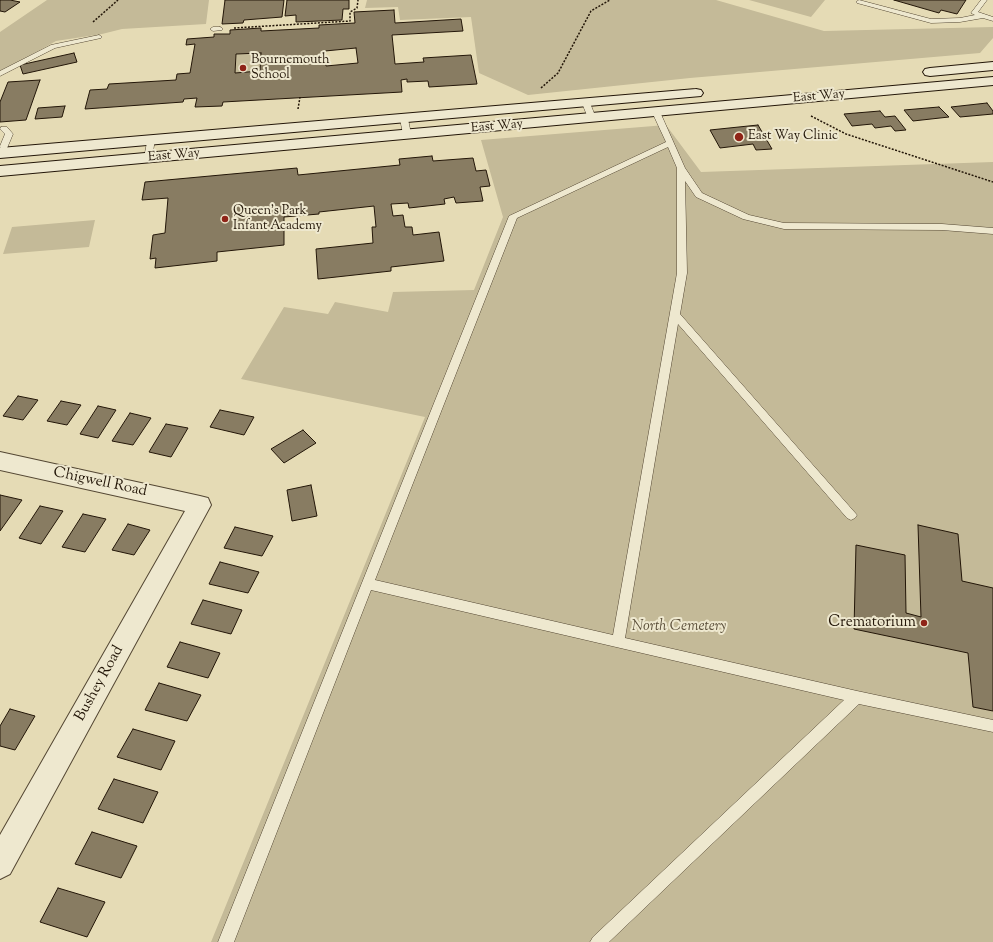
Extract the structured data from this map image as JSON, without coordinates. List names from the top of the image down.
{
  "streets": {
    "street": ["East Way", "Chigwell Road", "Bushey Road"]
  },
  "crossings": [
    ["Chigwell Road", "Bushey Road"]
  ],
  "parks": ["North Cemetery"],
  "places": [
    "Bournemouth School",
    "East Way Clinic",
    "Queen's Park Infant Academy",
    "Crematorium"
  ]
}
